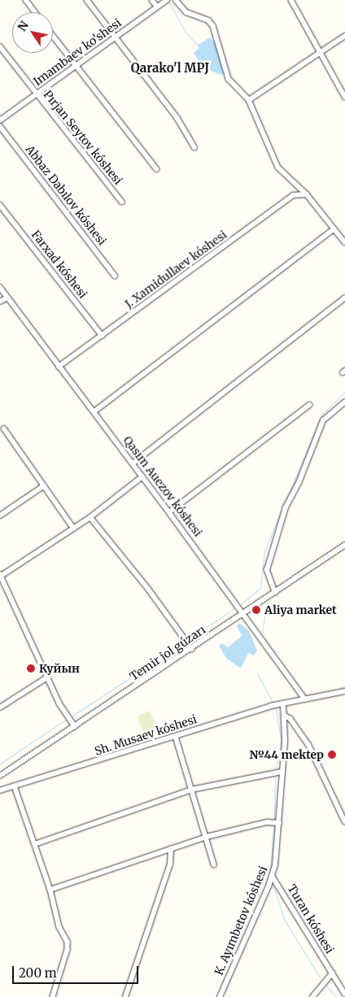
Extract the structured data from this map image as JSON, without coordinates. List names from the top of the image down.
{
  "streets": {
    "street": [
      "Imambaev ko'shesi",
      "Pırjan Seytov kóshesi",
      "Abbaz Dabılov kóshesi",
      "Farxad kóshesi",
      "J. Xamidullaev kóshesi",
      "Qasım Auezov kóshesi",
      "Temir jol gúzarı",
      "Sh. Musaev kóshesi",
      "Turan kóshesi",
      "K. Ayımbetov kóshesi"
    ]
  },
  "crossings": [
    ["Imambaev ko'shesi", "Pırjan Seytov kóshesi"],
    ["Farxad kóshesi", "J. Xamidullaev kóshesi"],
    ["J. Xamidullaev kóshesi", "Qasım Auezov kóshesi"],
    ["Qasım Auezov kóshesi", "Temir jol gúzarı"],
    ["Qasım Auezov kóshesi", "Sh. Musaev kóshesi"],
    ["Sh. Musaev kóshesi", "K. Ayımbetov kóshesi"],
    ["Turan kóshesi", "K. Ayımbetov kóshesi"]
  ],
  "districts": ["Qarako'l MPJ"],
  "places": ["Aliya market", "Куйын", "№44 mektep"],
  "scale_bar": "200 m",
  "north": "top left"
}
